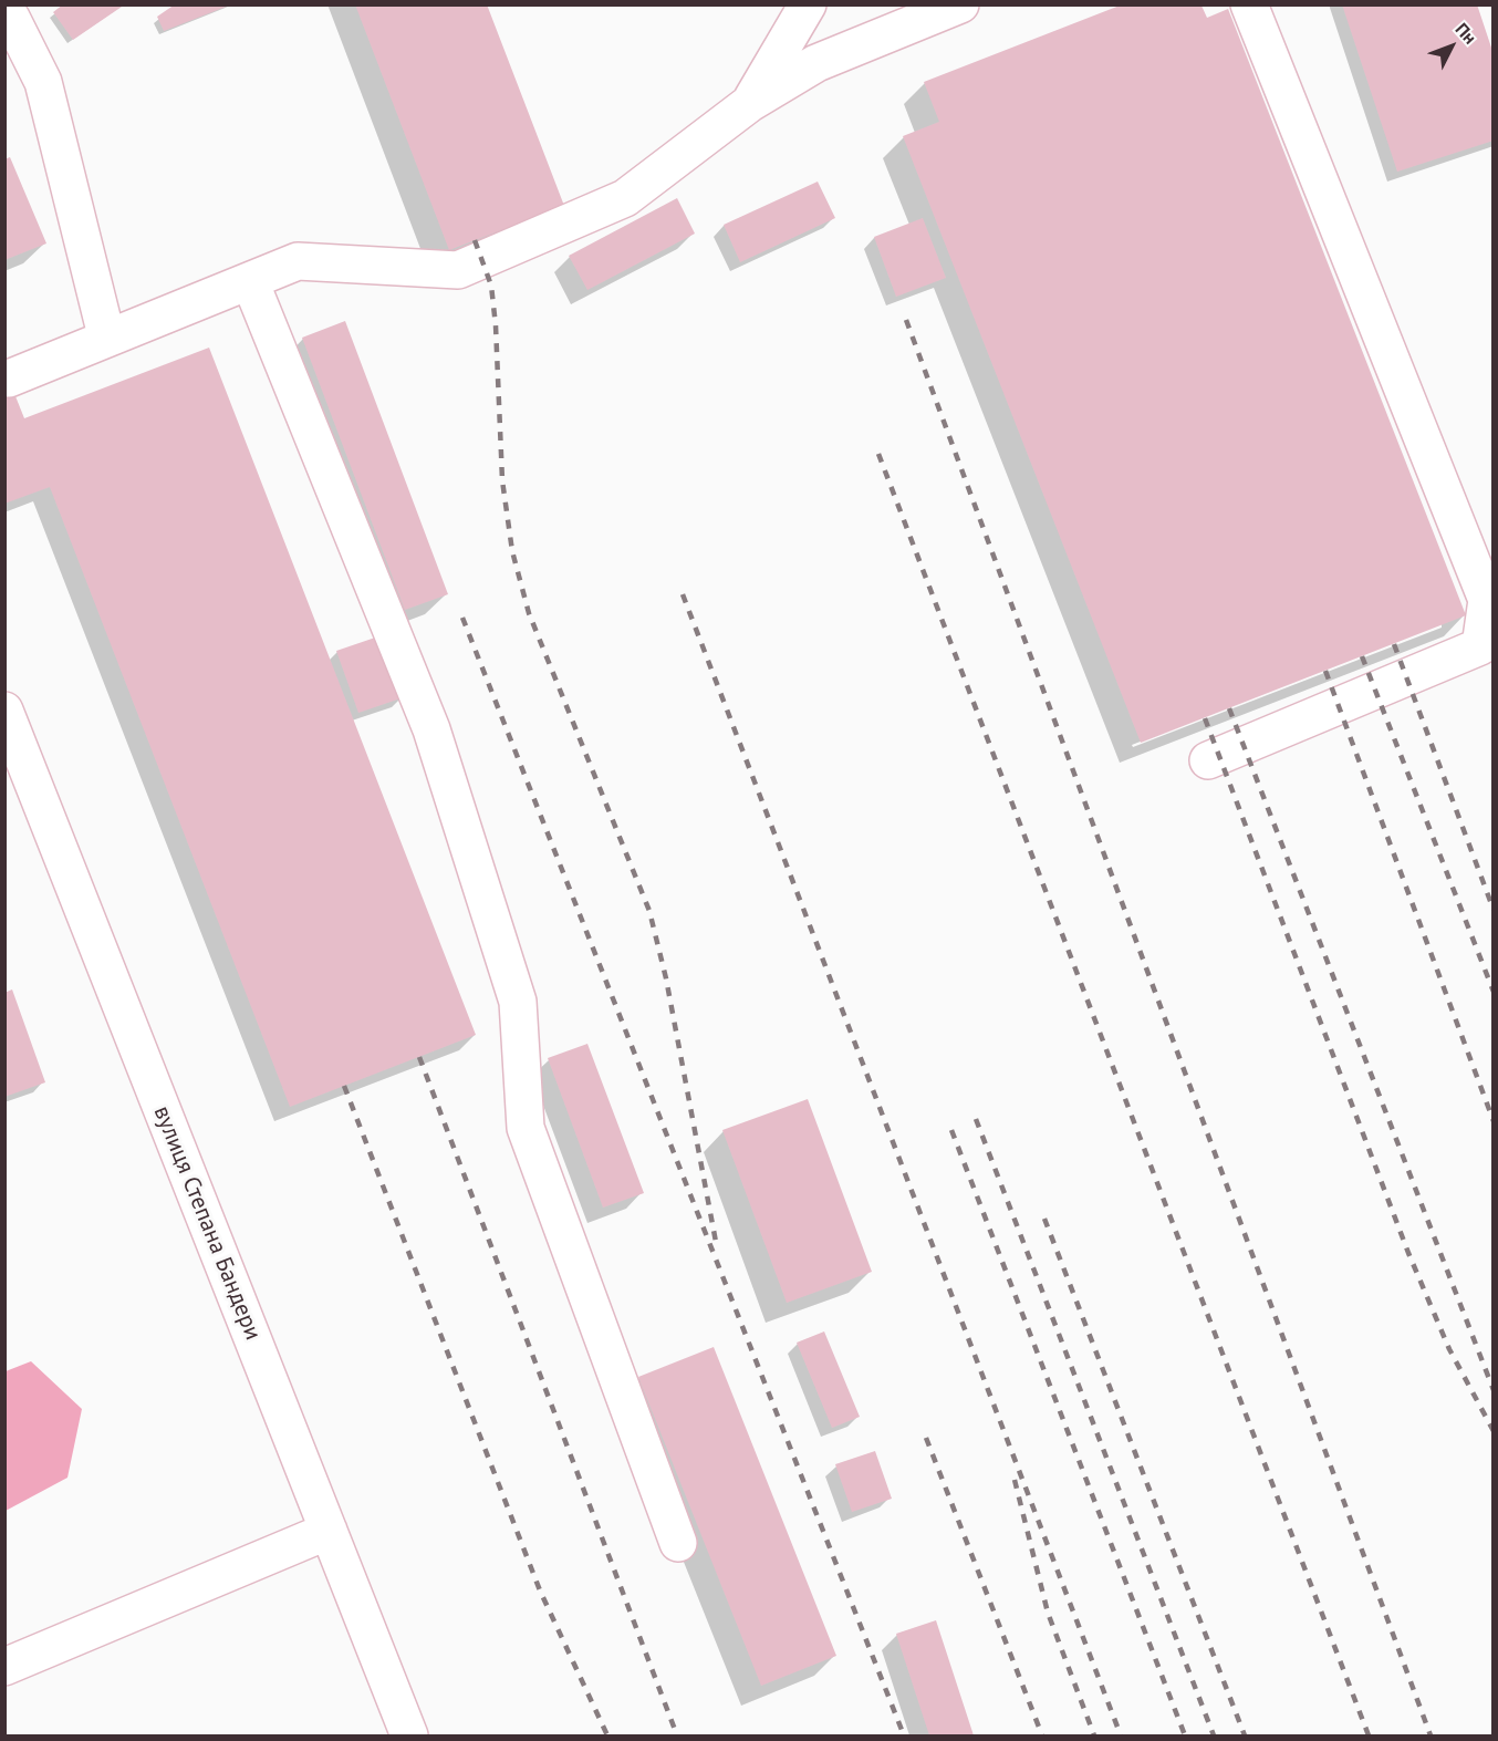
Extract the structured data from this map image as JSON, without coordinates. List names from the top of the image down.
{
  "streets": {
    "street": ["вулиця Степана Бандери"]
  },
  "north": "top right"
}
